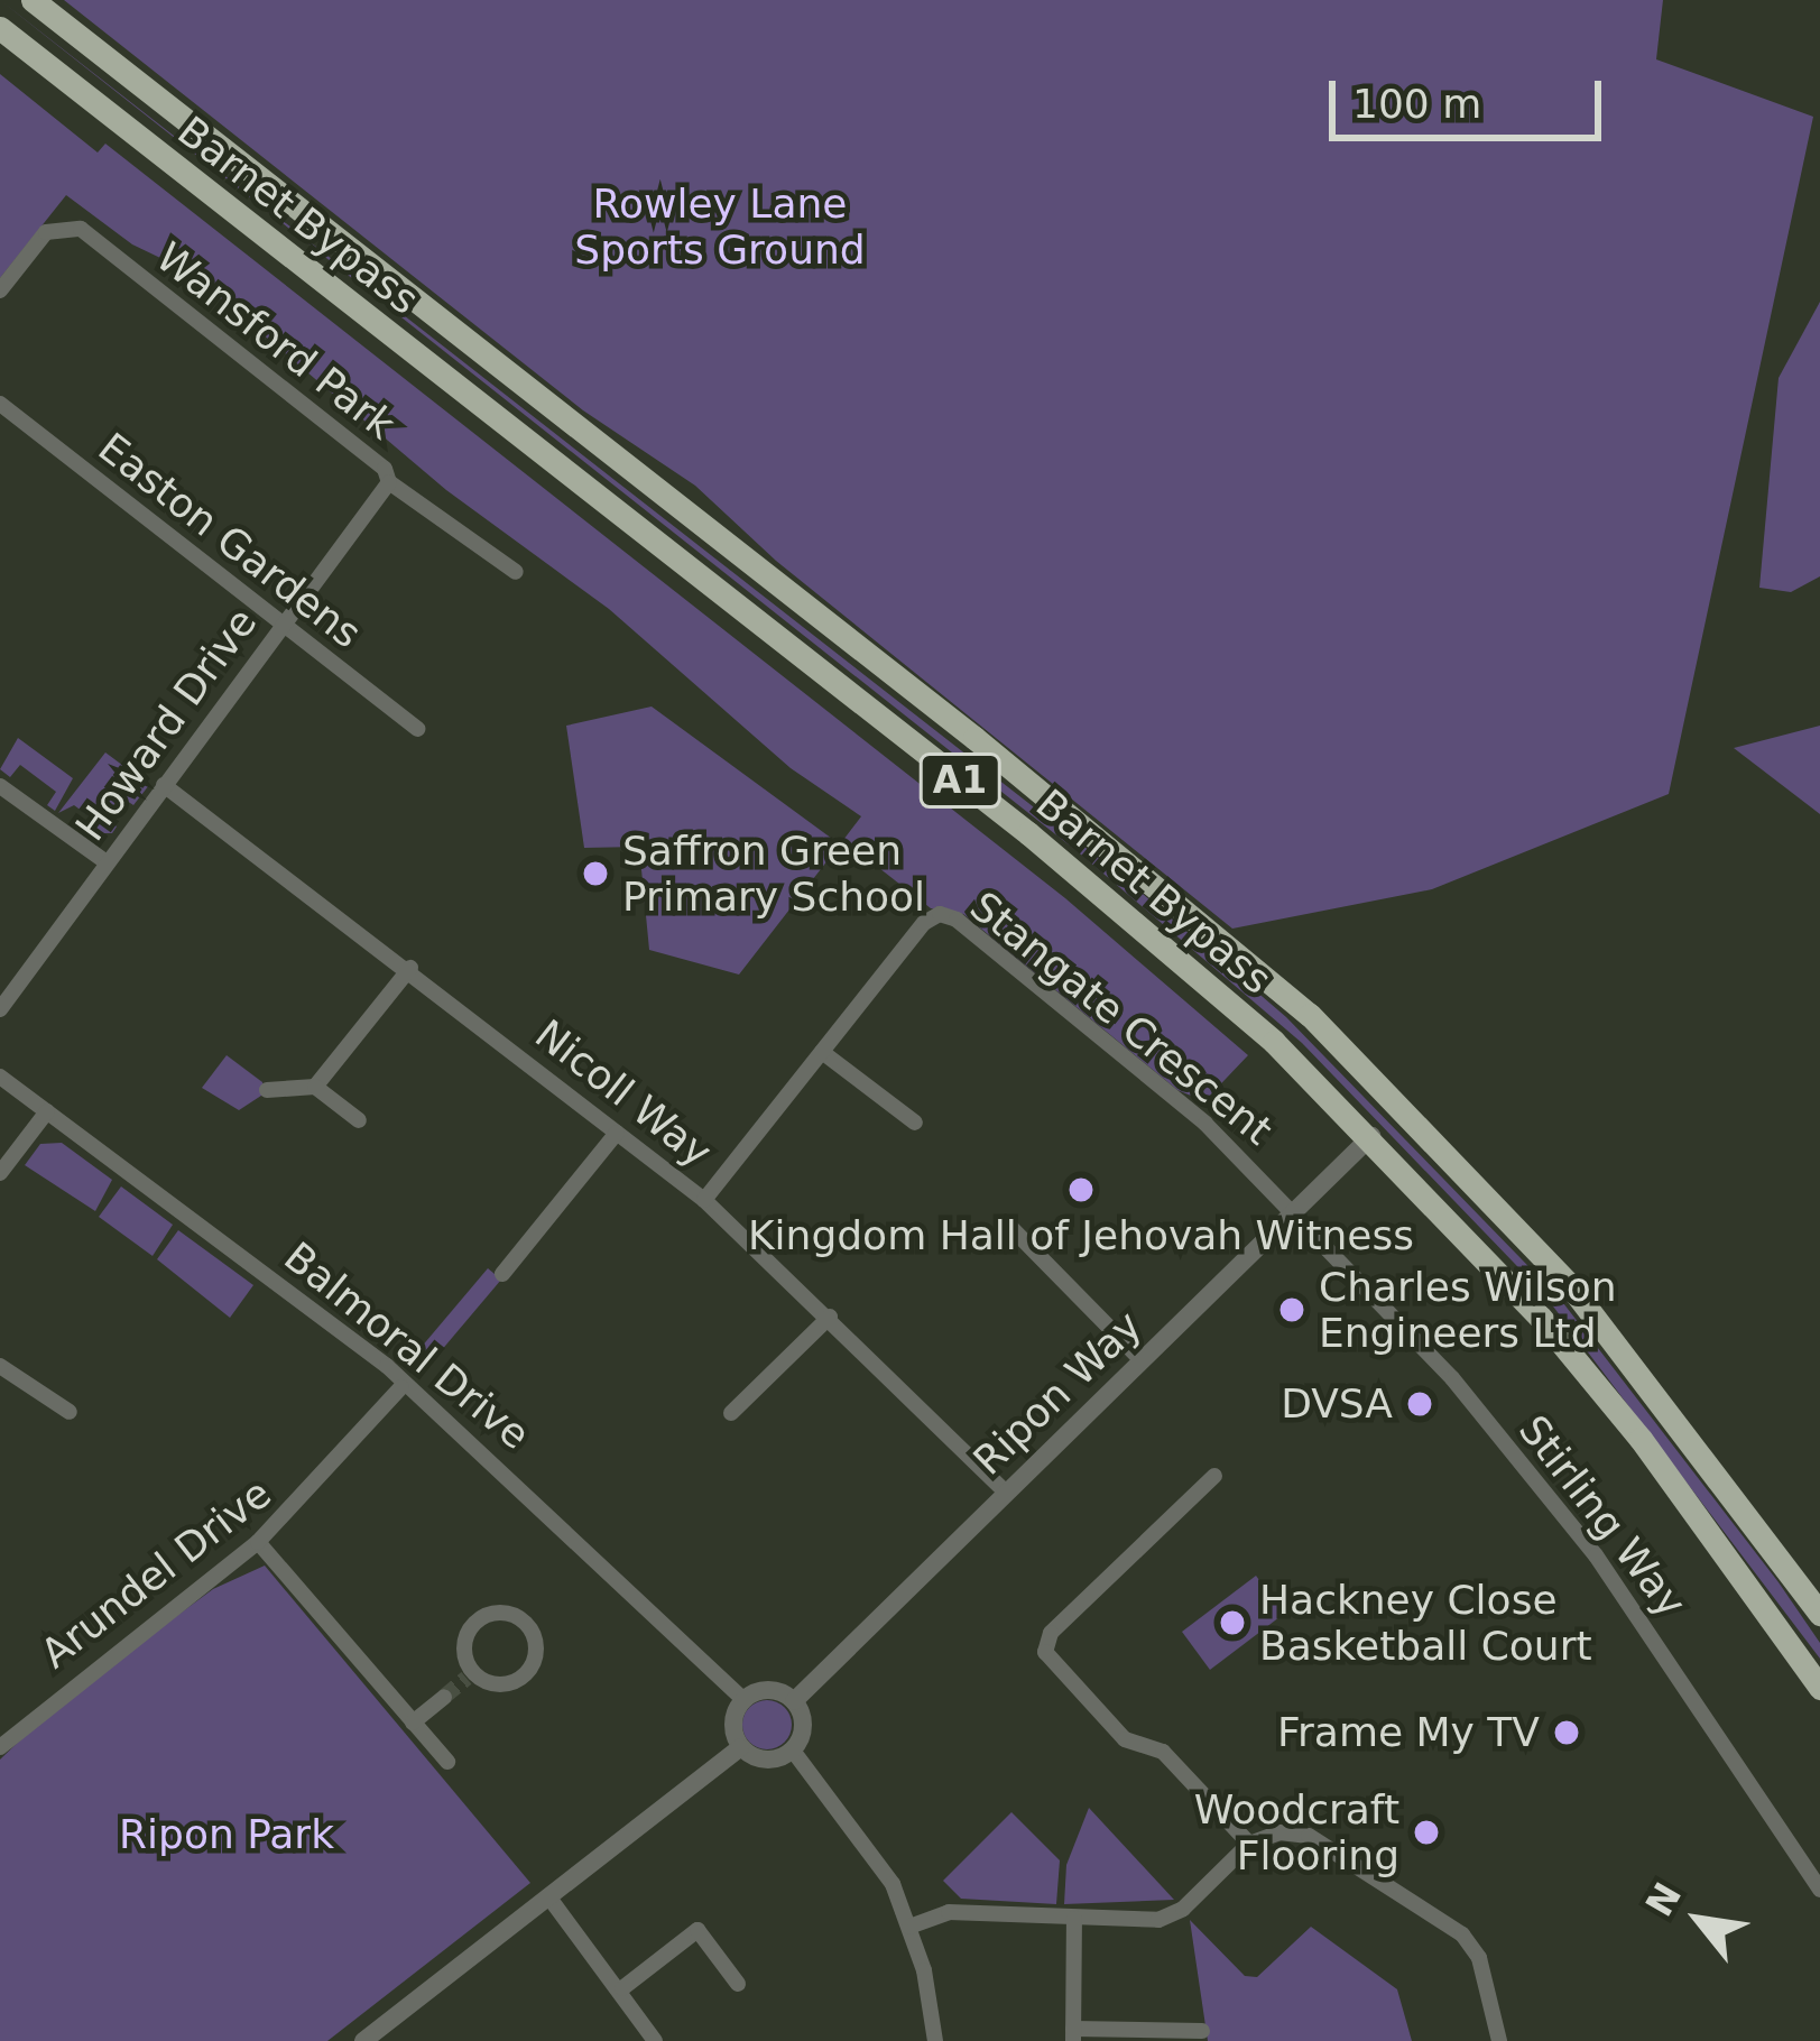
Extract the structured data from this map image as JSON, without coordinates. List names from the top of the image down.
{
  "streets": {
    "highway": ["Barnet Bypass", "A1"],
    "street": [
      "Wansford Park",
      "Easton Gardens",
      "Howard Drive",
      "Stangate Crescent",
      "Nicoll Way",
      "Balmoral Drive",
      "Ripon Way",
      "Stirling Way",
      "Arundel Drive"
    ]
  },
  "crossings": [
    ["Barnet Bypass", "Ripon Way"],
    ["Wansford Park", "Howard Drive"],
    ["Easton Gardens", "Howard Drive"],
    ["Howard Drive", "Nicoll Way"],
    ["Stangate Crescent", "Nicoll Way"],
    ["Stangate Crescent", "Ripon Way"],
    ["Stangate Crescent", "Stirling Way"],
    ["Nicoll Way", "Ripon Way"],
    ["Balmoral Drive", "Ripon Way"],
    ["Balmoral Drive", "Arundel Drive"],
    ["Ripon Way", "Stirling Way"]
  ],
  "parks": ["Rowley Lane Sports Ground", "Ripon Park"],
  "places": [
    "Saffron Green Primary School",
    "Kingdom Hall of Jehovah Witness",
    "Charles Wilson Engineers Ltd",
    "DVSA",
    "Hackney Close Basketball Court",
    "Frame My TV",
    "Woodcraft Flooring"
  ],
  "scale_bar": "100 m",
  "north": "top left"
}
